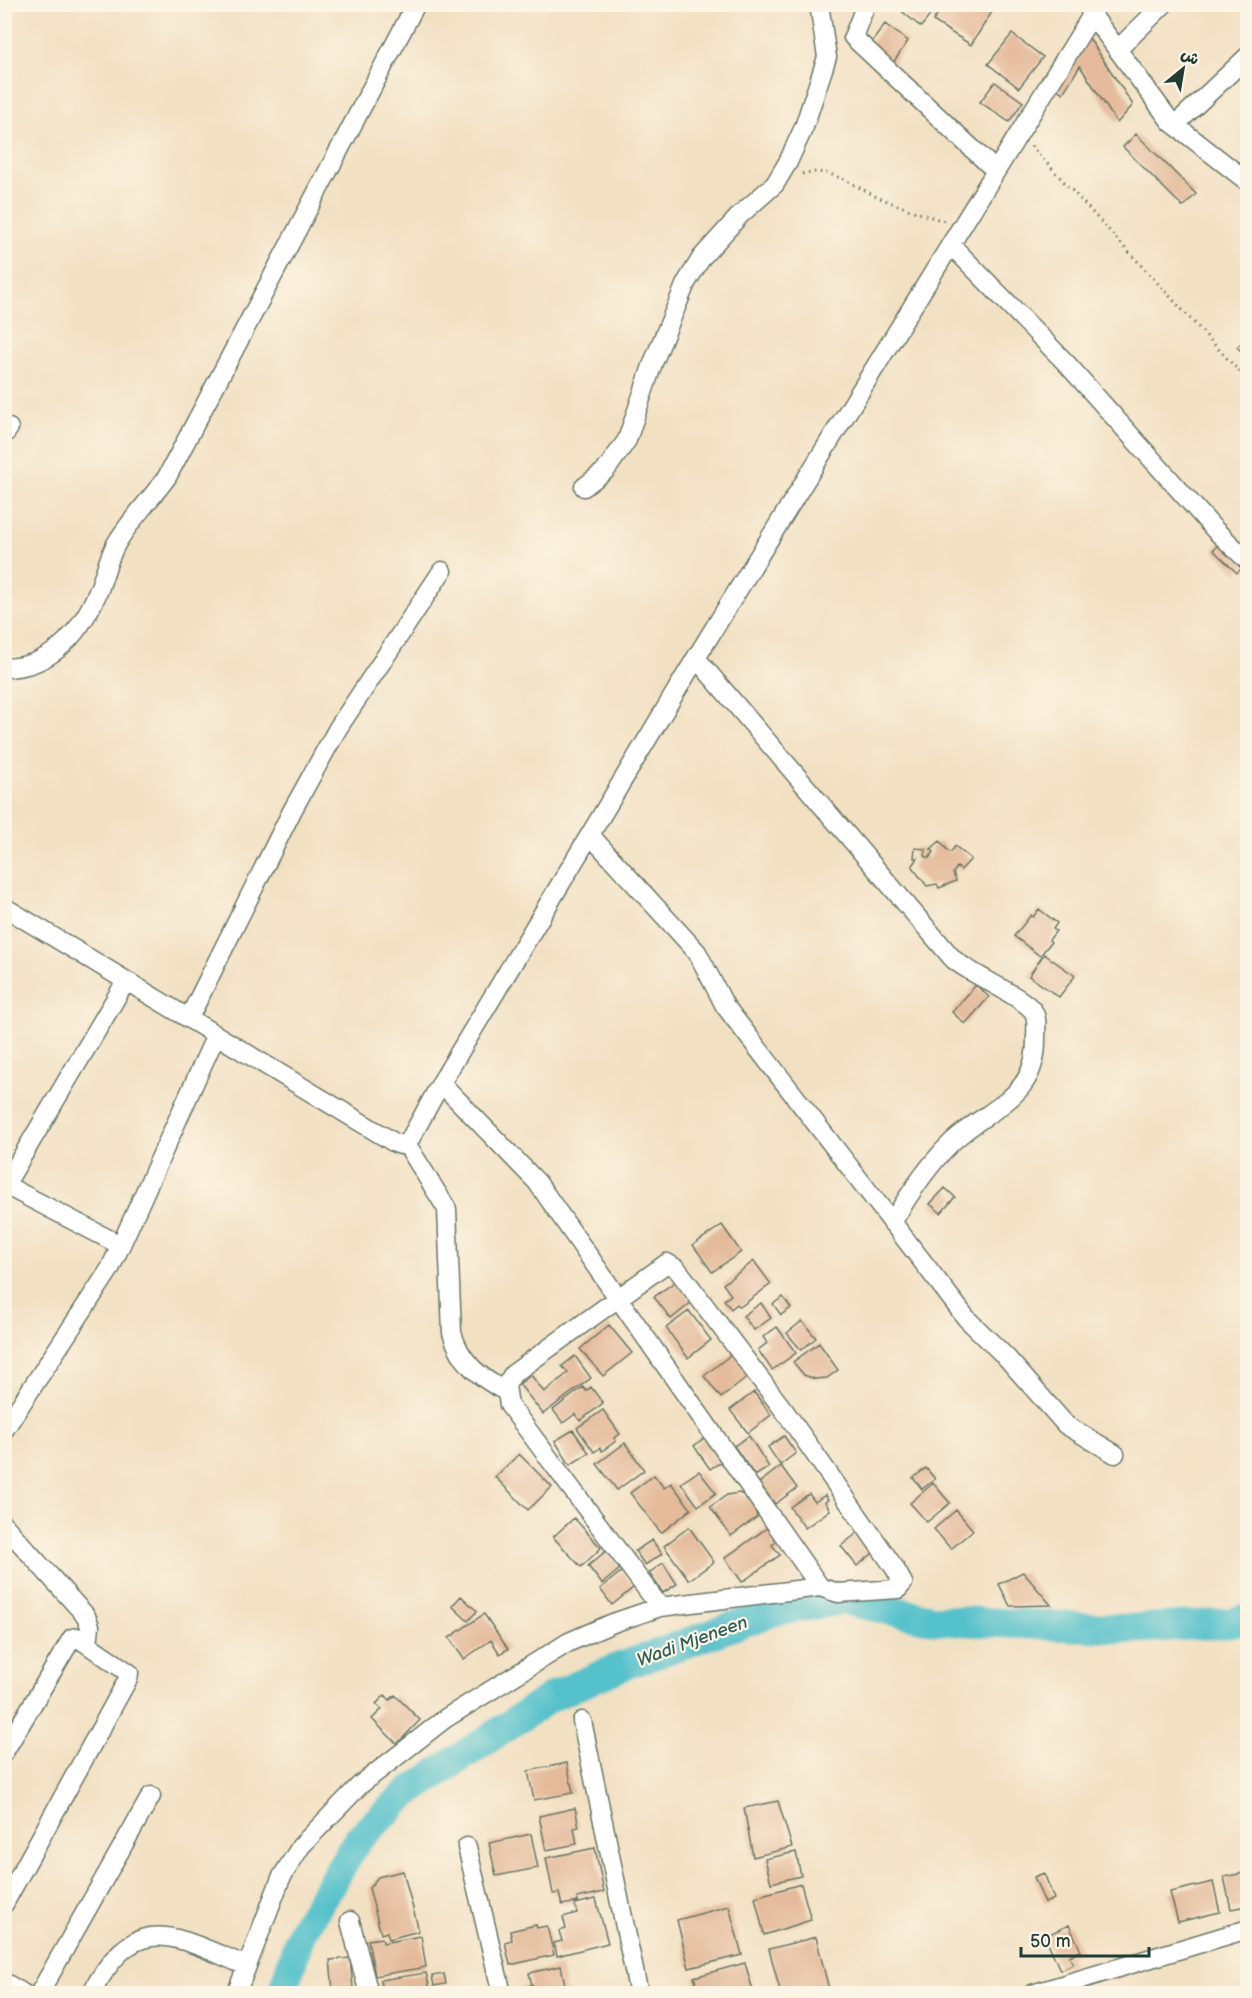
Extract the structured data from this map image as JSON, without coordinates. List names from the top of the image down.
{
  "water": ["Wadi Mjeneen"],
  "scale_bar": "50 m",
  "north": "top right"
}
